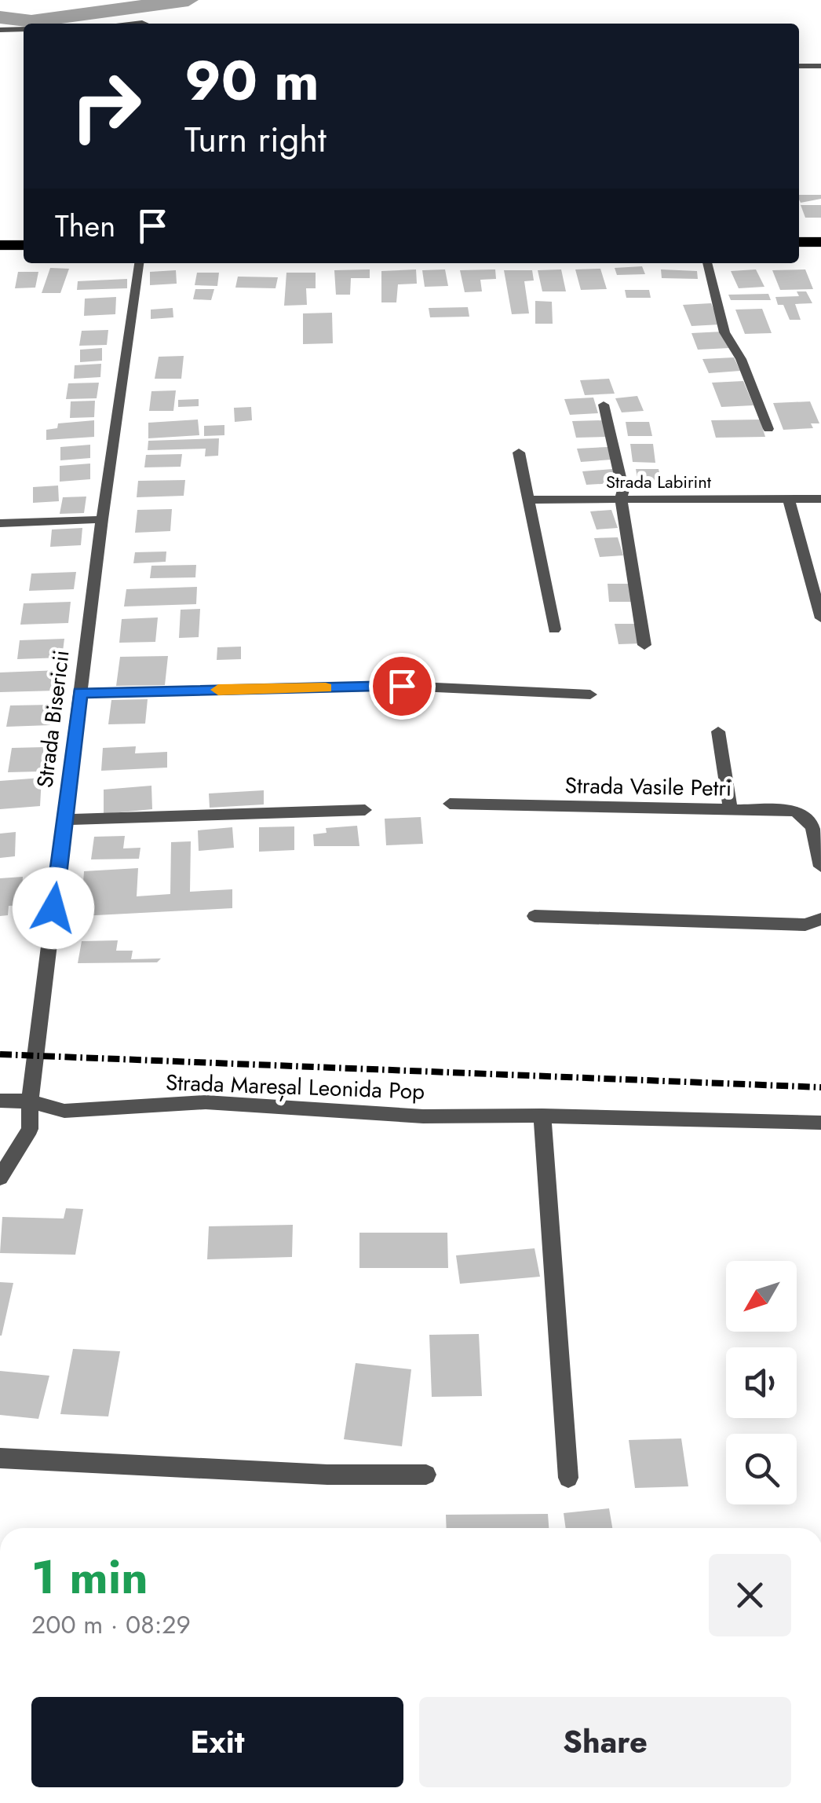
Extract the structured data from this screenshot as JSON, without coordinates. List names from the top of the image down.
{
  "streets": {
    "street": [
      "Strada Labirint",
      "Strada Bisericii",
      "Strada Vasile Petri",
      "Strada Mareșal Leonida Pop"
    ]
  },
  "crossings": [
    ["Strada Bisericii", "Strada Mareșal Leonida Pop"]
  ],
  "north": "bottom left",
  "page": {
    "turn": ["90 m", "Turn right"],
    "then": "Then",
    "heading": ["1 min", "200 m · 08:29"],
    "buttons": ["Exit", "Share"]
  }
}
